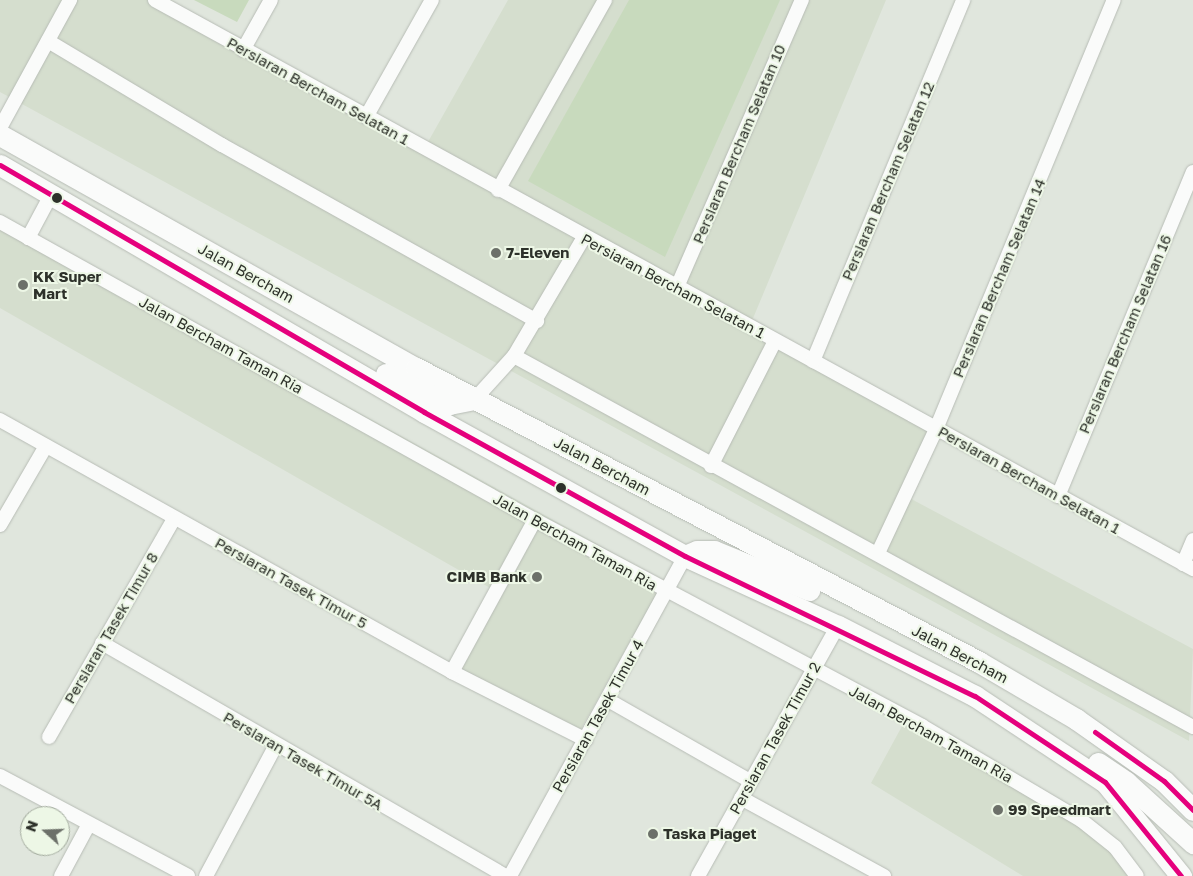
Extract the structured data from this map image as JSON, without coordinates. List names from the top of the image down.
{
  "streets": {
    "main road": ["Jalan Bercham"],
    "street": [
      "Persiaran Bercham Selatan 1",
      "Persiaran Bercham Selatan 10",
      "Persiaran Bercham Selatan 12",
      "Persiaran Bercham Selatan 14",
      "Persiaran Bercham Selatan 16",
      "Jalan Bercham Taman Ria",
      "Persiaran Tasek Timur 5",
      "Persiaran Tasek Timur 8",
      "Persiaran Tasek Timur 4",
      "Persiaran Tasek Timur 2",
      "Persiaran Tasek Timur 5A"
    ]
  },
  "crossings": [
    ["Persiaran Bercham Selatan 1", "Persiaran Bercham Selatan 10"],
    ["Persiaran Bercham Selatan 1", "Persiaran Bercham Selatan 12"],
    ["Persiaran Bercham Selatan 1", "Persiaran Bercham Selatan 14"],
    ["Persiaran Bercham Selatan 1", "Persiaran Bercham Selatan 16"],
    ["Jalan Bercham", "Persiaran Tasek Timur 4"],
    ["Jalan Bercham", "Persiaran Tasek Timur 2"],
    ["Jalan Bercham Taman Ria", "Persiaran Tasek Timur 4"],
    ["Jalan Bercham Taman Ria", "Persiaran Tasek Timur 2"],
    ["Persiaran Tasek Timur 5", "Persiaran Tasek Timur 8"],
    ["Persiaran Tasek Timur 5", "Persiaran Tasek Timur 4"],
    ["Persiaran Tasek Timur 8", "Persiaran Tasek Timur 5A"]
  ],
  "places": [
    "7-Eleven",
    "KK Super Mart",
    "CIMB Bank",
    "99 Speedmart",
    "Taska Piaget"
  ],
  "north": "left"
}
